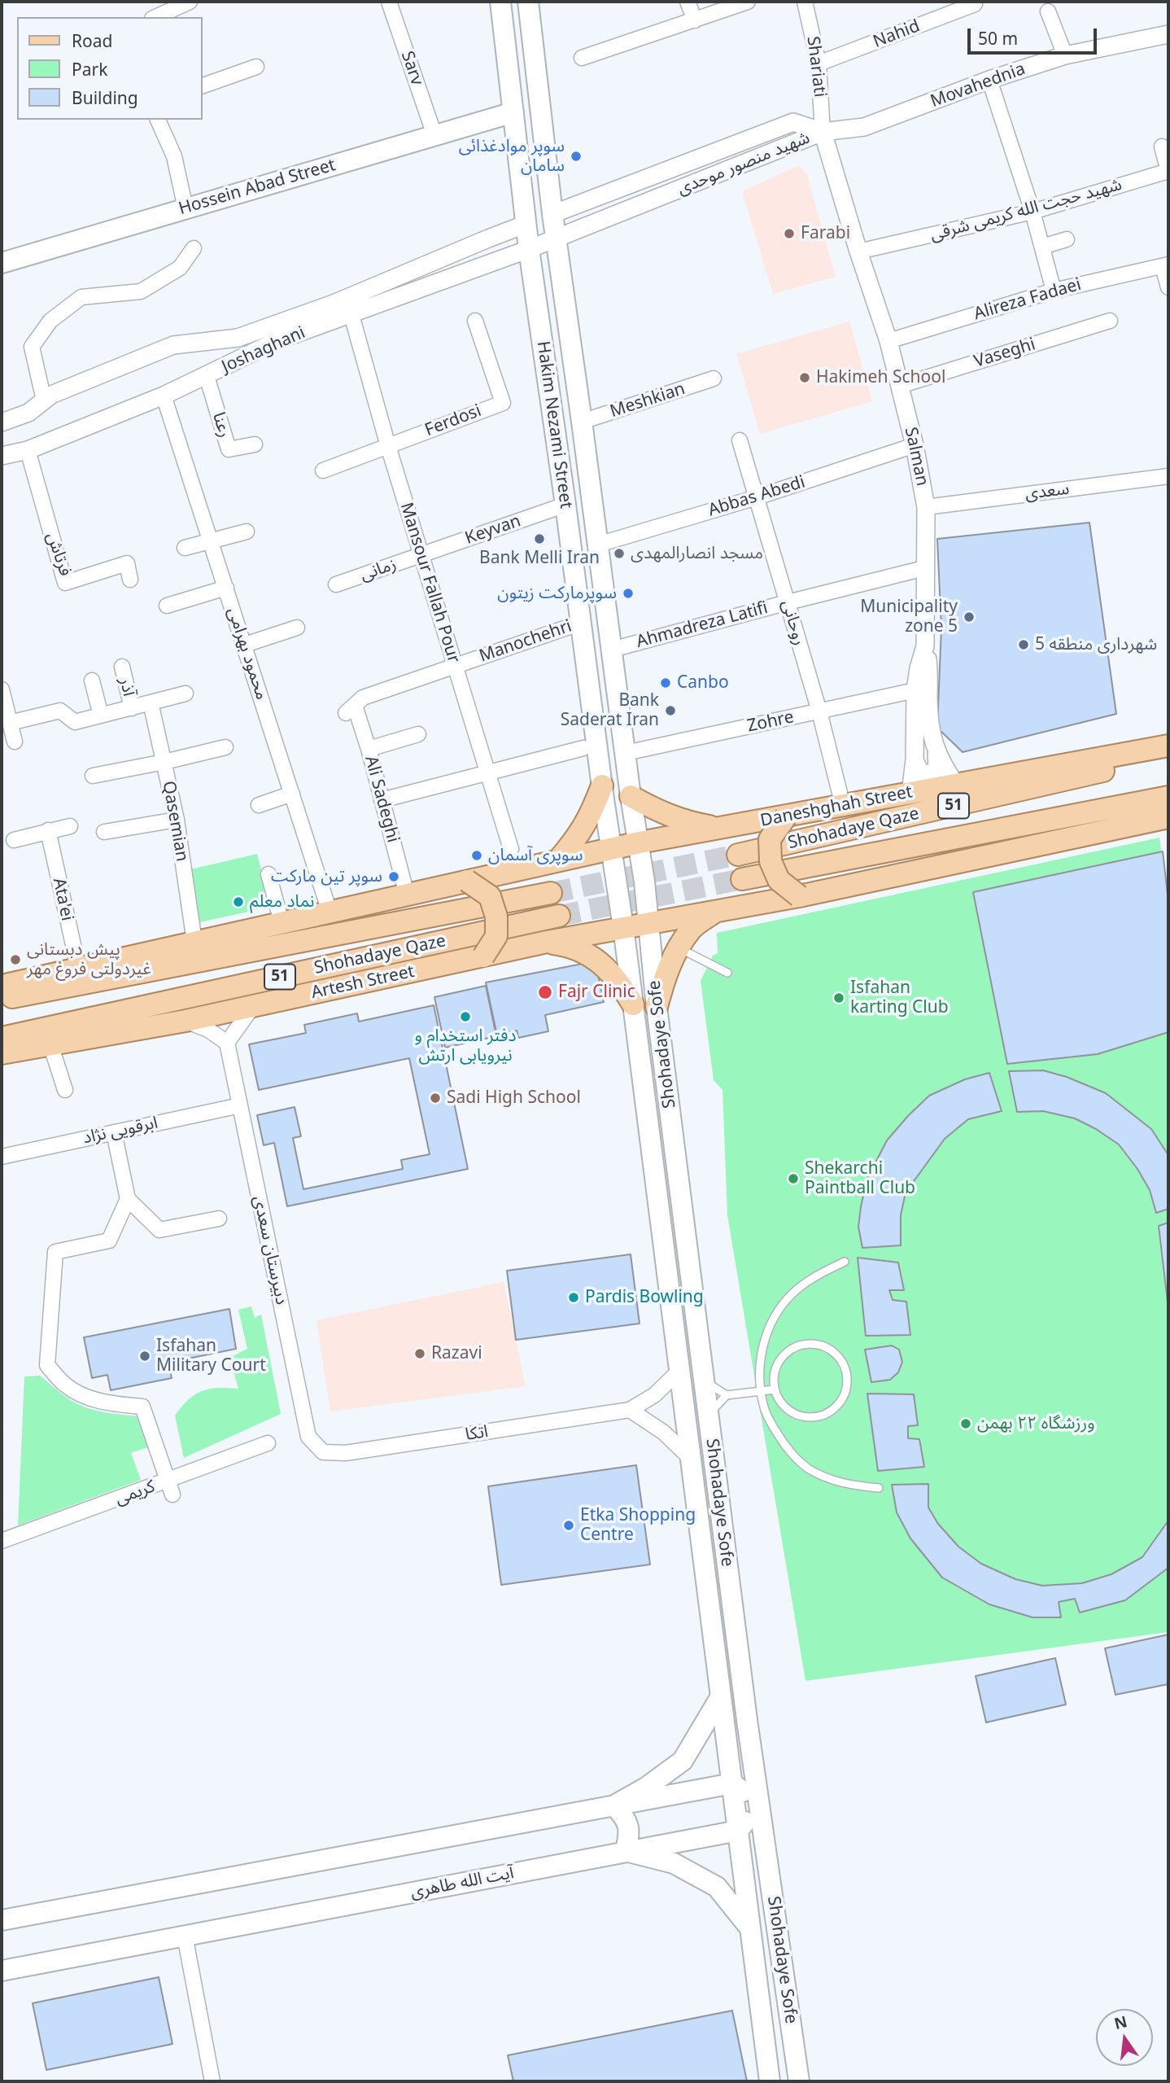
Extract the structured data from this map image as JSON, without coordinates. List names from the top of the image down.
{
  "streets": {
    "main road": [
      "Hossein Abad Street",
      "Hakim Nezami Street",
      "51",
      "Daneshghah Street",
      "Shohadaye Qaze",
      "Artesh Street",
      "Shohadaye Sofe",
      "آیت الله طاهری"
    ],
    "street": [
      "Nahid",
      "Shariati",
      "Sarv",
      "Movahednia",
      "شهید منصور موحدی",
      "شهید حجت الله کریمی شرقی",
      "Alireza Fadaei",
      "Joshaghani",
      "Vaseghi",
      "Meshkian",
      "Ferdosi",
      "رعنا",
      "Salman",
      "سعدی",
      "Abbas Abedi",
      "Keyvan",
      "فرتاش",
      "زمانی",
      "Mansour Fallah Pour",
      "روحانی",
      "Ahmadreza Latifi",
      "Manochehri",
      "محمود بهرامی",
      "آذر",
      "Zohre",
      "Ali Sadeghi",
      "Qasemian",
      "Ata'ei",
      "ابرقویی نژاد",
      "دبیرستان سعدی",
      "اتکا",
      "کریمی"
    ]
  },
  "crossings": [
    ["Nahid", "Shariati"],
    ["Shariati", "Movahednia"],
    ["Shariati", "شهید منصور موحدی"],
    ["Shariati", "Salman"],
    ["Sarv", "Hossein Abad Street"],
    ["Movahednia", "شهید منصور موحدی"],
    ["Movahednia", "Salman"],
    ["شهید منصور موحدی", "Joshaghani"],
    ["شهید منصور موحدی", "Hakim Nezami Street"],
    ["شهید منصور موحدی", "Salman"],
    ["Hossein Abad Street", "Hakim Nezami Street"],
    ["شهید حجت الله کریمی شرقی", "Salman"],
    ["Alireza Fadaei", "Salman"],
    ["Joshaghani", "رعنا"],
    ["Joshaghani", "Hakim Nezami Street"],
    ["Joshaghani", "فرتاش"],
    ["Joshaghani", "Mansour Fallah Pour"],
    ["Joshaghani", "محمود بهرامی"],
    ["Vaseghi", "Salman"],
    ["Meshkian", "Hakim Nezami Street"],
    ["Ferdosi", "Mansour Fallah Pour"],
    ["Hakim Nezami Street", "Abbas Abedi"],
    ["Hakim Nezami Street", "Keyvan"],
    ["Hakim Nezami Street", "Ahmadreza Latifi"],
    ["Hakim Nezami Street", "Manochehri"],
    ["Hakim Nezami Street", "Zohre"],
    ["Hakim Nezami Street", "Daneshghah Street"],
    ["Hakim Nezami Street", "Shohadaye Sofe"],
    ["Salman", "سعدی"],
    ["Salman", "Abbas Abedi"],
    ["Salman", "Ahmadreza Latifi"],
    ["Salman", "Zohre"],
    ["Salman", "Daneshghah Street"],
    ["Abbas Abedi", "روحانی"],
    ["Keyvan", "زمانی"],
    ["Keyvan", "Mansour Fallah Pour"],
    ["زمانی", "Mansour Fallah Pour"],
    ["Mansour Fallah Pour", "Manochehri"],
    ["روحانی", "Ahmadreza Latifi"],
    ["روحانی", "Zohre"],
    ["روحانی", "Daneshghah Street"],
    ["Manochehri", "Ali Sadeghi"],
    ["Artesh Street", "Shohadaye Sofe"],
    ["Shohadaye Sofe", "آیت الله طاهری"],
    ["ابرقویی نژاد", "دبیرستان سعدی"],
    ["دبیرستان سعدی", "اتکا"]
  ],
  "places": [
    "سوپر موادغذائی سامان",
    "Farabi",
    "Hakimeh School",
    "Bank Melli Iran",
    "مسجد انصارالمهدی",
    "سوپرمارکت زیتون",
    "Municipality zone 5",
    "شهرداری منطقه 5",
    "Canbo",
    "Bank Saderat Iran",
    "سوپری آسمان",
    "سوپر تین مارکت",
    "نماد معلم",
    "پیش دبستانی غیردولتی فروغ مهر",
    "Fajr Clinic",
    "Isfahan karting Club",
    "دفتر استخدام و نیرویابی ارتش",
    "Sadi High School",
    "Shekarchi Paintball Club",
    "Pardis Bowling",
    "Razavi",
    "Isfahan Military Court",
    "ورزشگاه ۲۲ بهمن",
    "Etka Shopping Centre"
  ],
  "legend": ["Road", "Park", "Building"],
  "scale_bar": "50 m",
  "north": "top"
}
